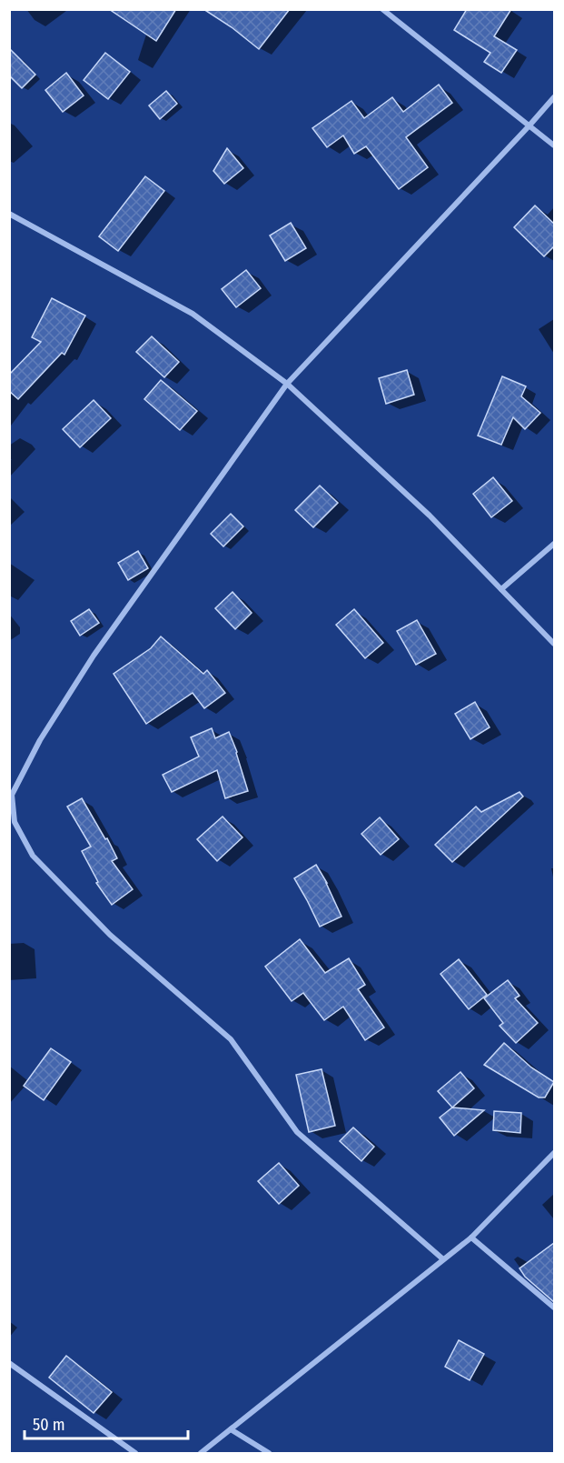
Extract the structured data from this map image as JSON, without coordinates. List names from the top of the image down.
{
  "scale_bar": "50 m"
}
